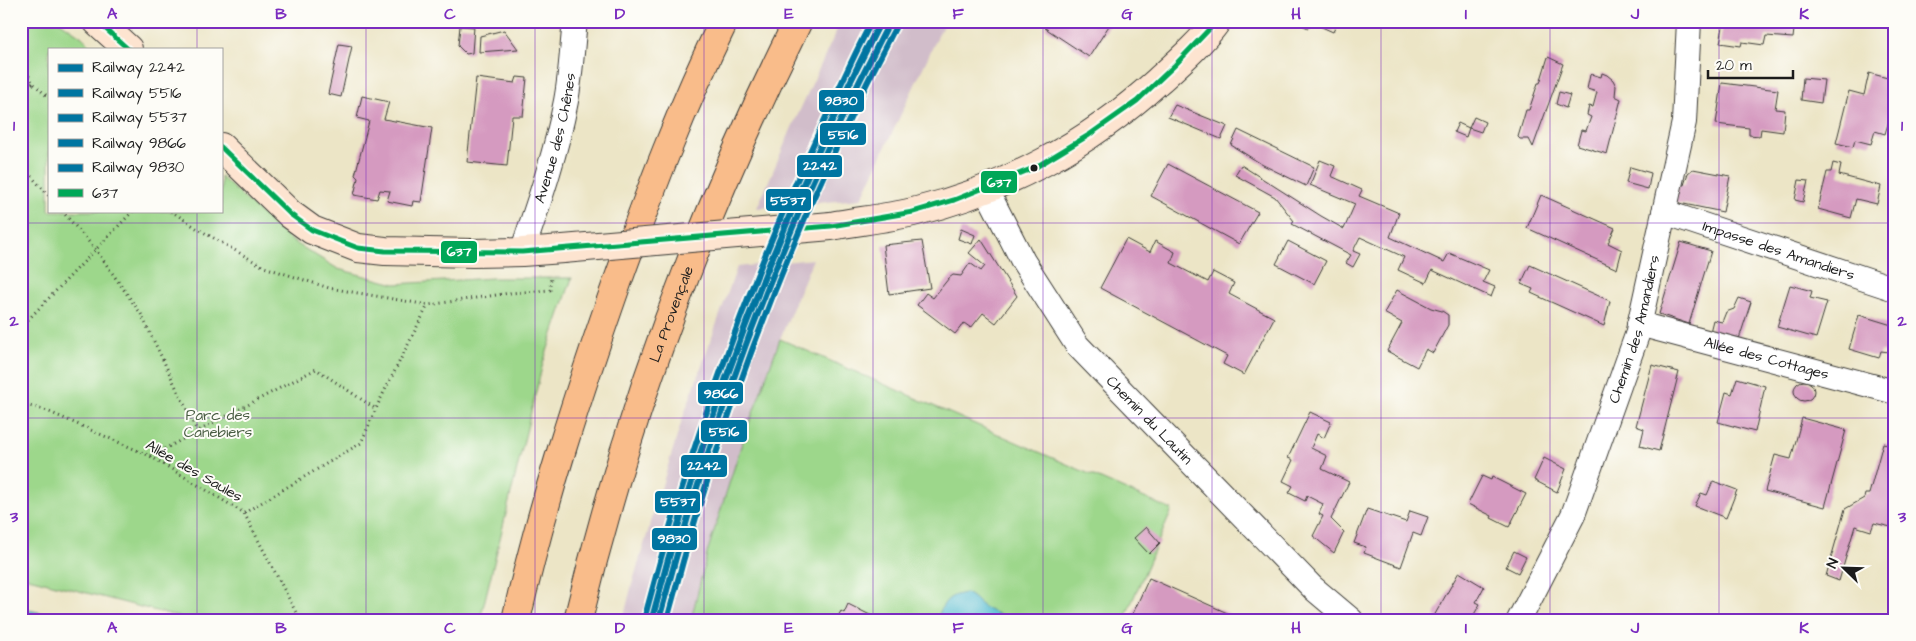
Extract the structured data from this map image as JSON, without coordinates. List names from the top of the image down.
{
  "streets": {
    "highway": ["La Provençale"],
    "street": [
      "Avenue des Chênes",
      "Impasse des Amandiers",
      "Chemin des Amandiers",
      "Allée des Cottages",
      "Chemin du Lautin"
    ],
    "path": ["Allée des Saules"]
  },
  "crossings": [
    ["Impasse des Amandiers", "Chemin des Amandiers"],
    ["Chemin des Amandiers", "Allée des Cottages"]
  ],
  "parks": ["Parc des Canebiers"],
  "lines": [
    "rail line 2242",
    "rail line 5537",
    "rail line 9866",
    "transit line 637",
    "rail line 5516",
    "rail line 9830"
  ],
  "legend": [
    "Railway 2242",
    "Railway 5516",
    "Railway 5537",
    "Railway 9866",
    "Railway 9830",
    "637"
  ],
  "scale_bar": "20 m",
  "north": "top left",
  "grid": {
    "columns": [
      "A",
      "B",
      "C",
      "D",
      "E",
      "F",
      "G",
      "H",
      "I",
      "J",
      "K"
    ],
    "rows": ["1", "2", "3"]
  }
}
